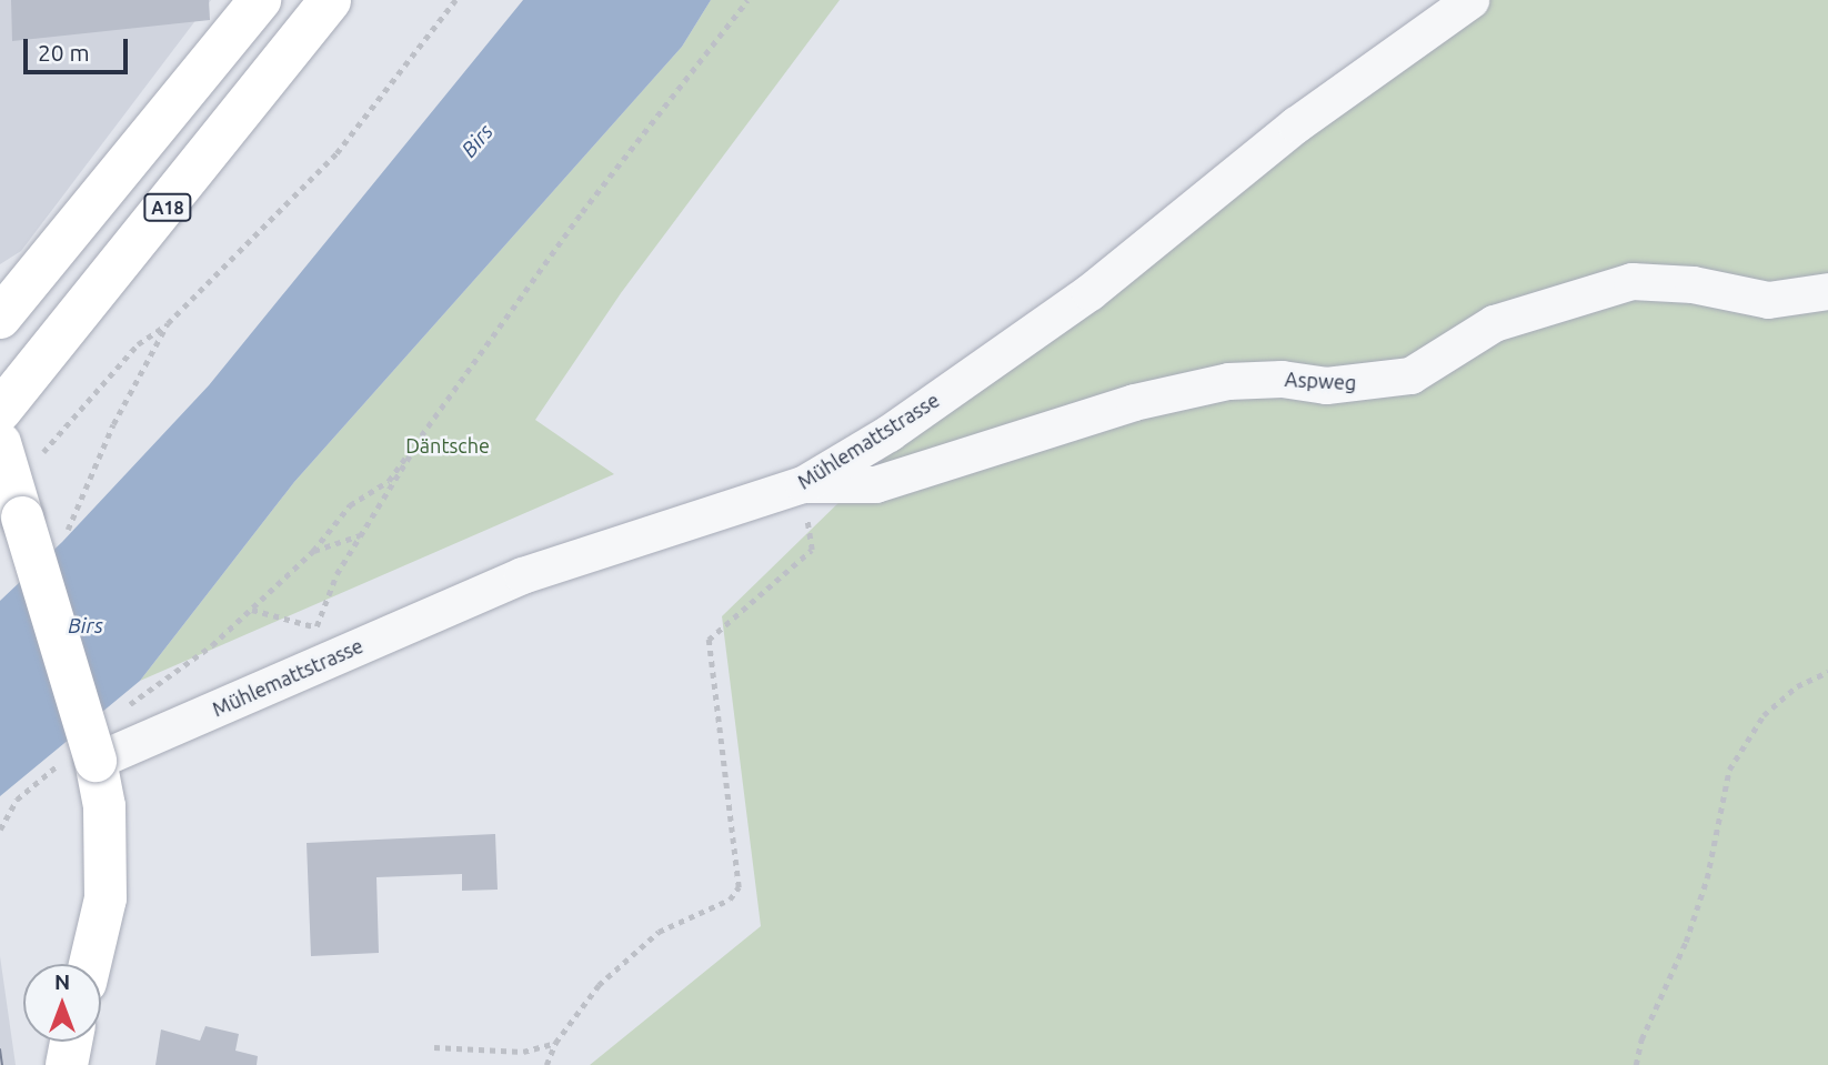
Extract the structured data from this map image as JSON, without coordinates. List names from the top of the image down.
{
  "streets": {
    "main road": ["A18"],
    "street": ["Aspweg", "Mühlemattstrasse"]
  },
  "crossings": [
    ["Aspweg", "Mühlemattstrasse"]
  ],
  "water": ["Birs"],
  "parks": ["Däntsche"],
  "scale_bar": "20 m",
  "north": "top"
}
